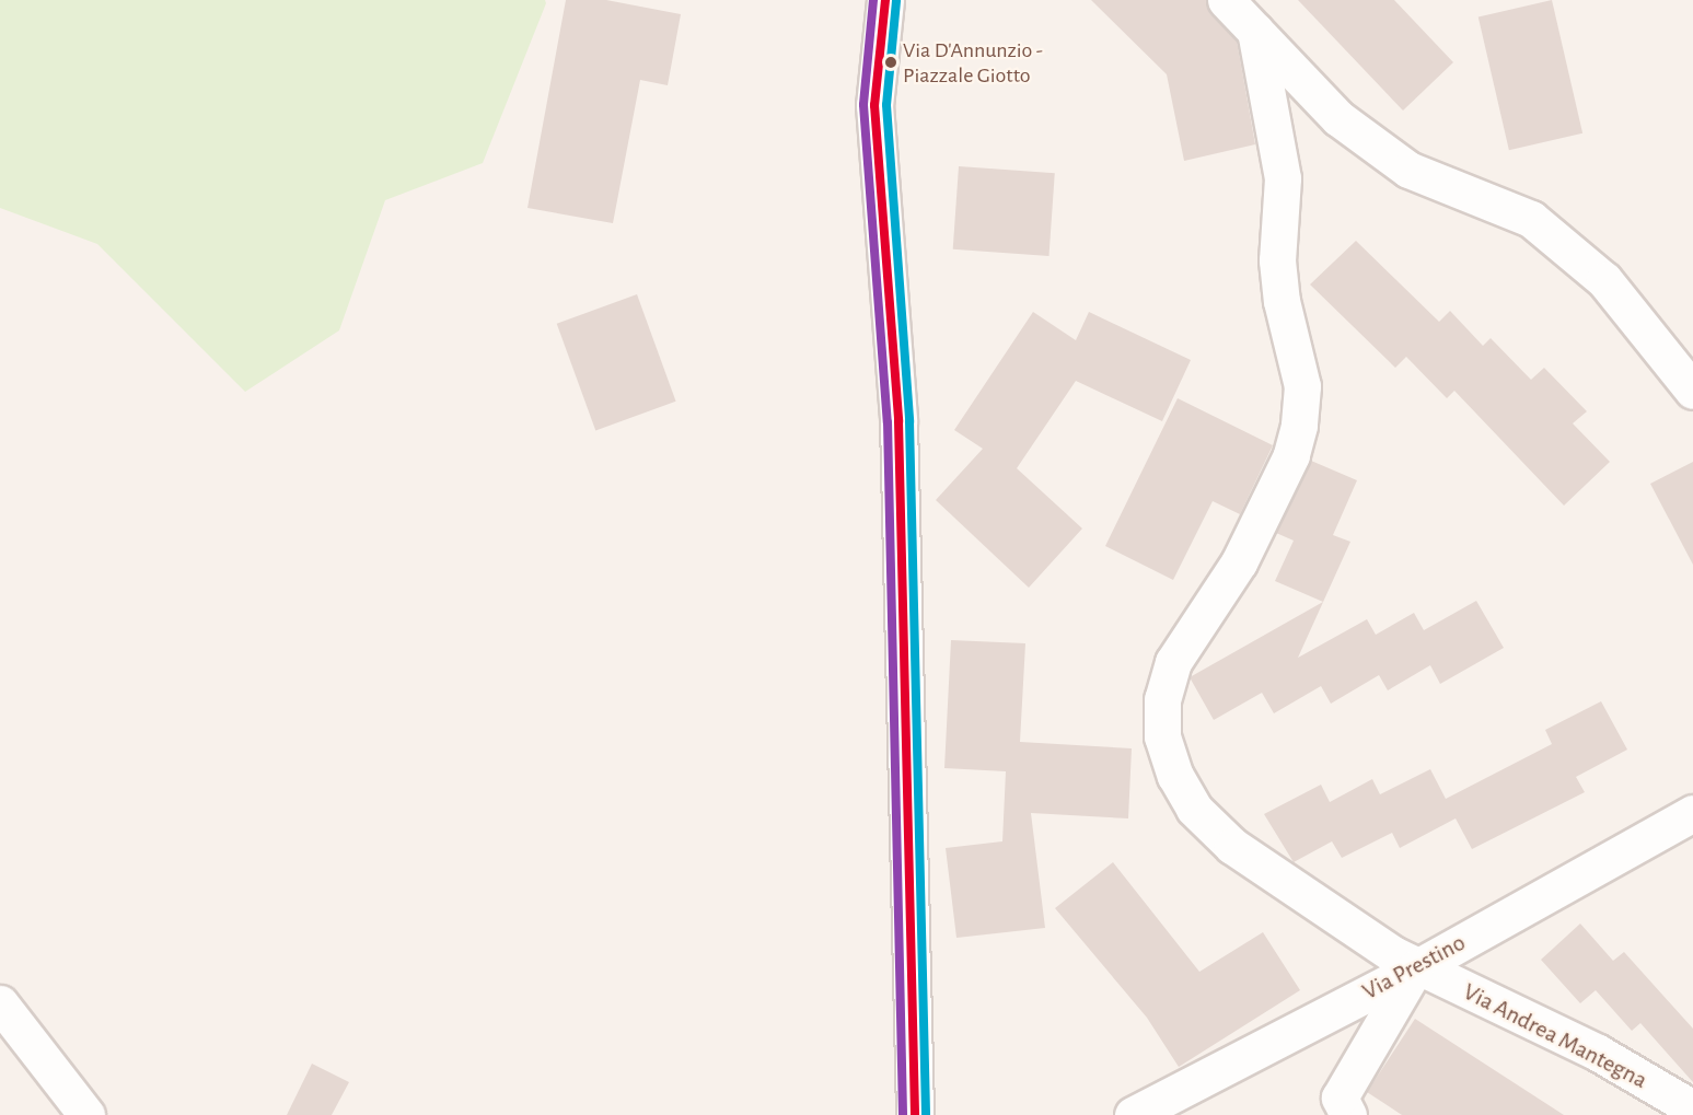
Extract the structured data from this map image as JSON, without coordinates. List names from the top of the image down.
{
  "streets": {
    "street": ["Via Prestino", "Via Andrea Mantegna"]
  },
  "crossings": [
    ["Via Prestino", "Via Andrea Mantegna"]
  ],
  "places": ["Via D'Annunzio - Piazzale Giotto"]
}
